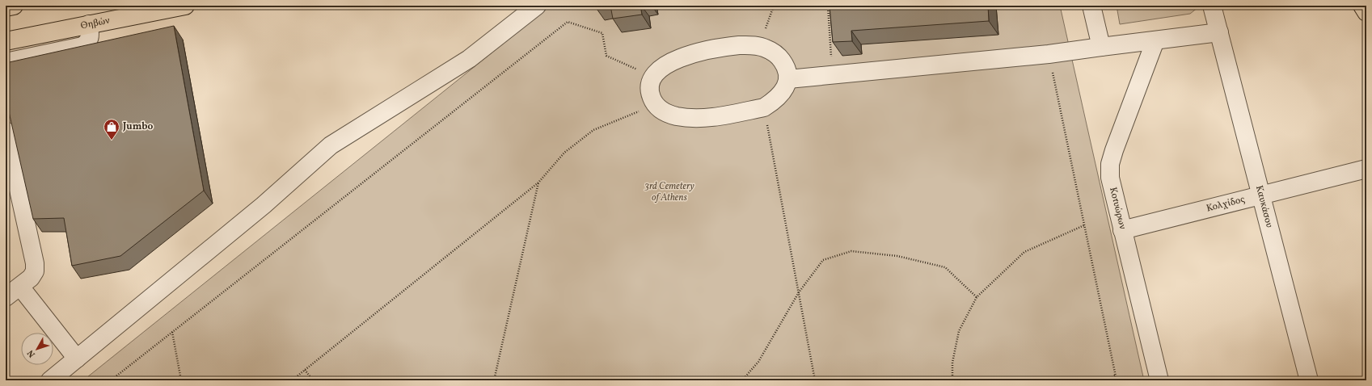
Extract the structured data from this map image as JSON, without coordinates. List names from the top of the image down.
{
  "streets": {
    "main road": ["Θηβών"],
    "street": ["Κολχίδος", "Καυκάσου", "Κοτυώρων"]
  },
  "crossings": [
    ["Κολχίδος", "Καυκάσου"],
    ["Κολχίδος", "Κοτυώρων"]
  ],
  "parks": ["3rd Cemetery of Athens"],
  "places": {
    "shop": ["Jumbo"]
  },
  "north": "bottom left"
}
